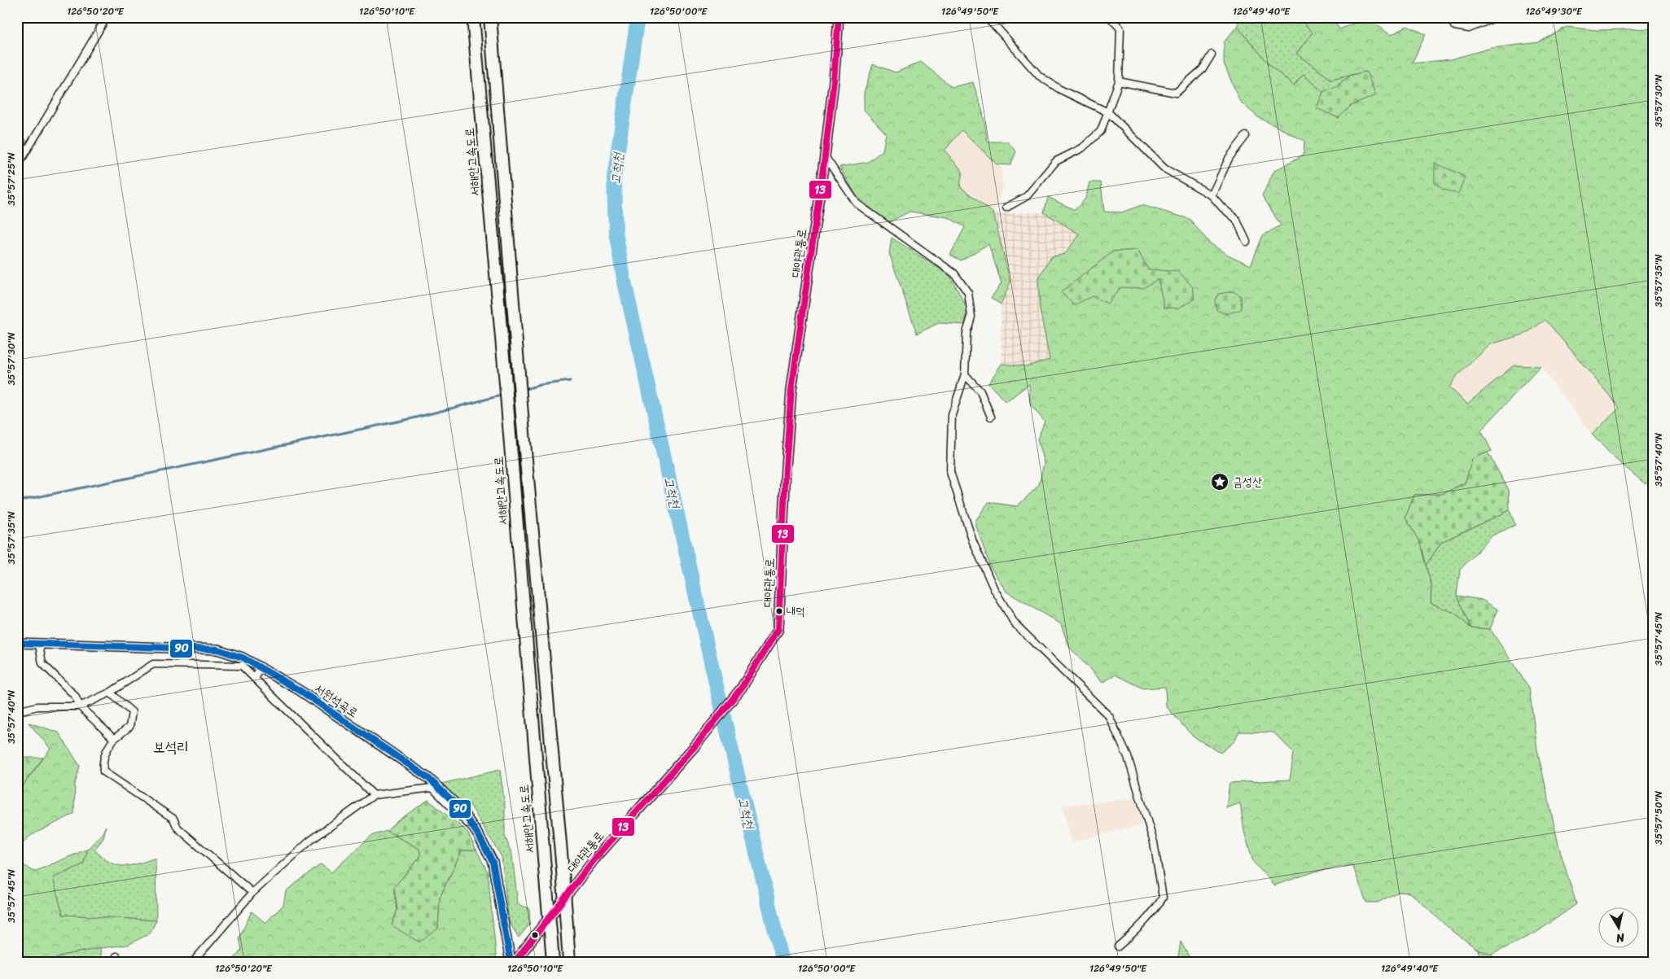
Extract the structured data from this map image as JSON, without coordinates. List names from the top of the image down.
{
  "streets": {
    "highway": ["서해안고속도로"],
    "main road": ["대야관통로", "서원석곡로"]
  },
  "districts": ["보석리"],
  "water": ["고척천"],
  "places": {
    "place": ["금성산"],
    "other": ["내덕"]
  },
  "lines": ["transit line 13", "transit line 90"],
  "north": "bottom",
  "coordinates": [
    "126°50'20\"E",
    "126°50'10\"E",
    "126°50'00\"E",
    "126°49'50\"E",
    "126°49'40\"E",
    "126°49'30\"E",
    "35°57'30\"N",
    "35°57'25\"N",
    "35°57'35\"N",
    "35°57'40\"N",
    "35°57'45\"N",
    "35°57'50\"N"
  ]
}
